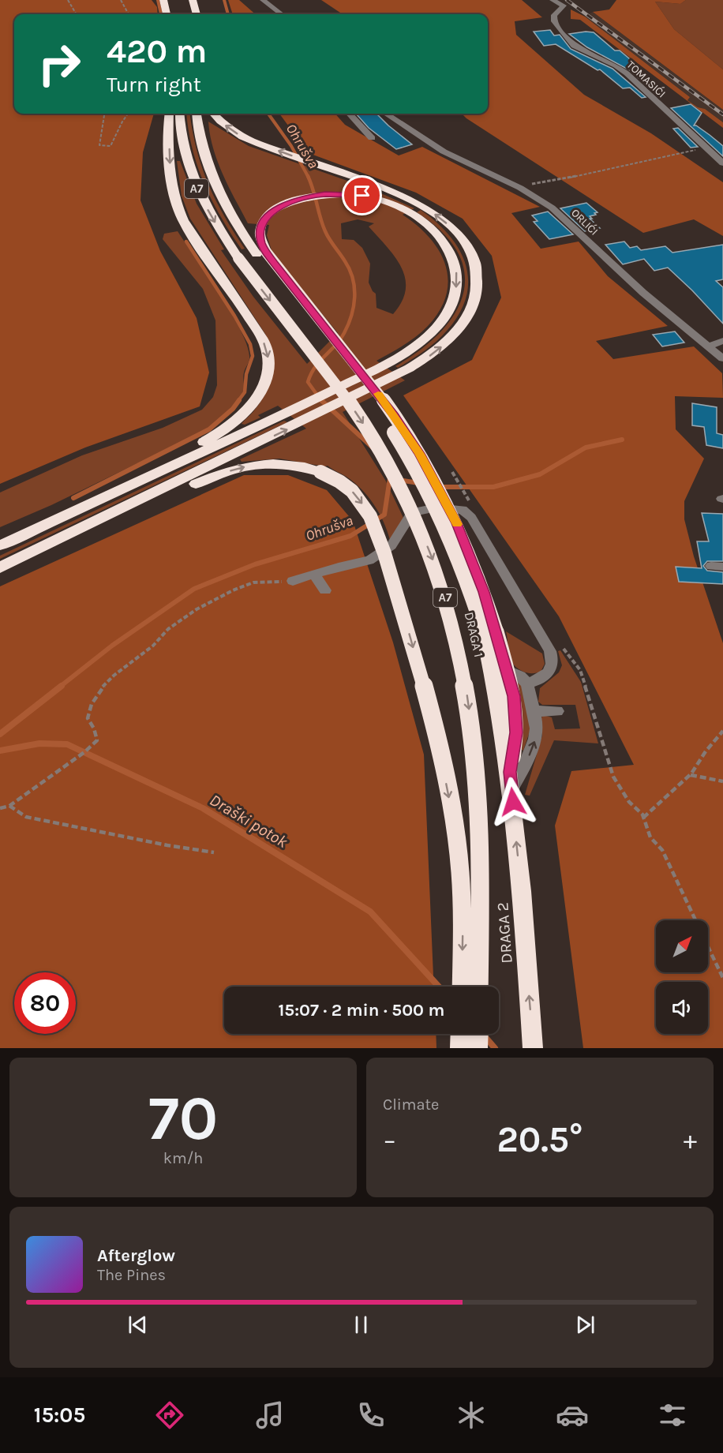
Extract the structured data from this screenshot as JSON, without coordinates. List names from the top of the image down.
{
  "streets": {
    "highway": ["A7", "DRAGA 1", "DRAGA 2"],
    "street": ["TOMASIĆI", "ORLIĆI"]
  },
  "crossings": [
    ["A7", "DRAGA 1"],
    ["A7", "DRAGA 2"]
  ],
  "one_way": ["DRAGA 2"],
  "water": ["Ohrušva", "Draški potok"],
  "north": "top right",
  "page": {
    "turn": ["420 m", "Turn right"],
    "limit": "80",
    "trip": "15:07 · 2 min · 500 m",
    "tile": [
      ["70", "km/h"],
      "Climate"
    ],
    "heat": ["−", "20.5°", "+"],
    "song": ["Afterglow", "The Pines"],
    "tabs": "15:05"
  }
}
